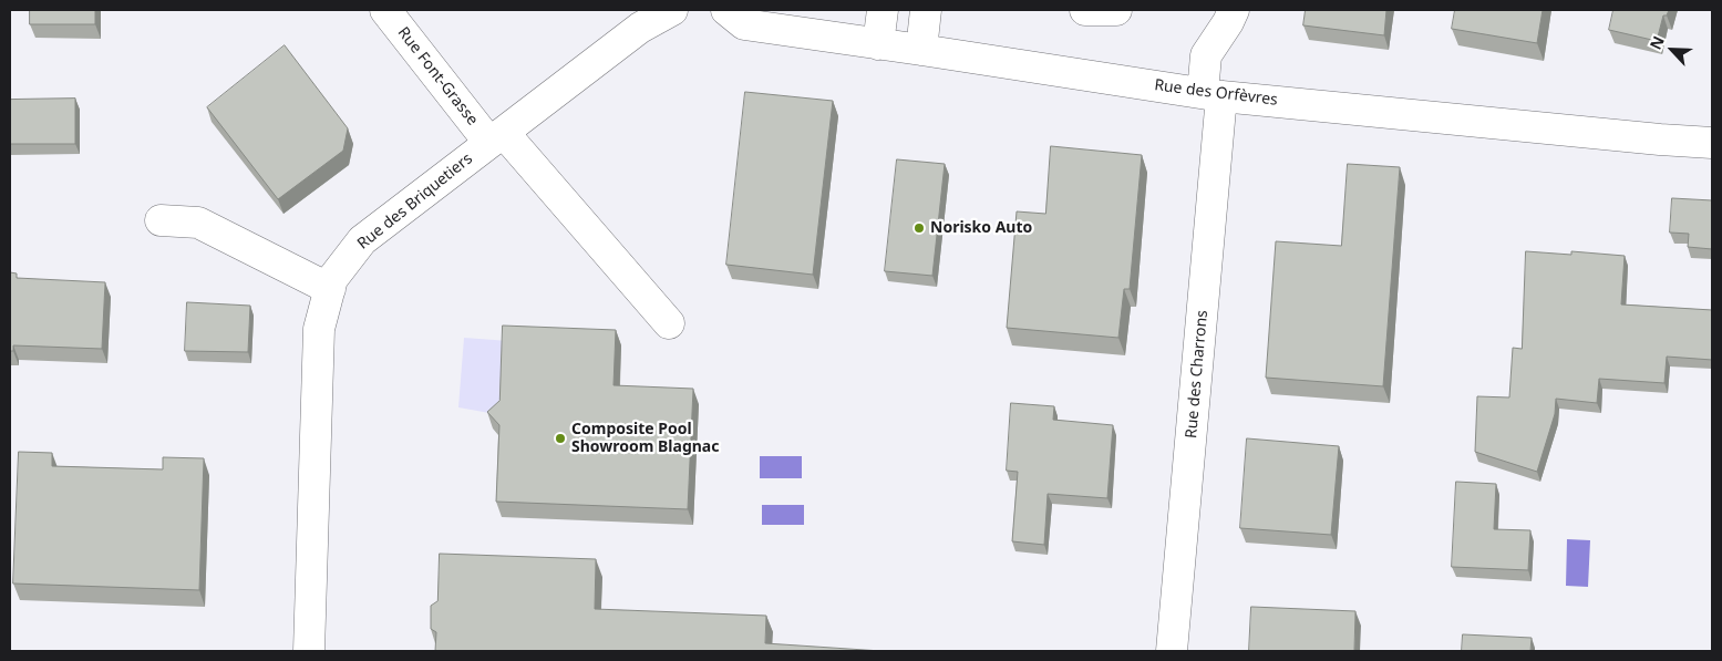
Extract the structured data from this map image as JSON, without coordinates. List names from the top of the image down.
{
  "streets": {
    "street": [
      "Rue Font-Grasse",
      "Rue des Orfèvres",
      "Rue des Briquetiers",
      "Rue des Charrons"
    ]
  },
  "crossings": [
    ["Rue Font-Grasse", "Rue des Briquetiers"],
    ["Rue des Orfèvres", "Rue des Charrons"]
  ],
  "places": ["Norisko Auto", "Composite Pool Showroom Blagnac"],
  "north": "top left"
}
